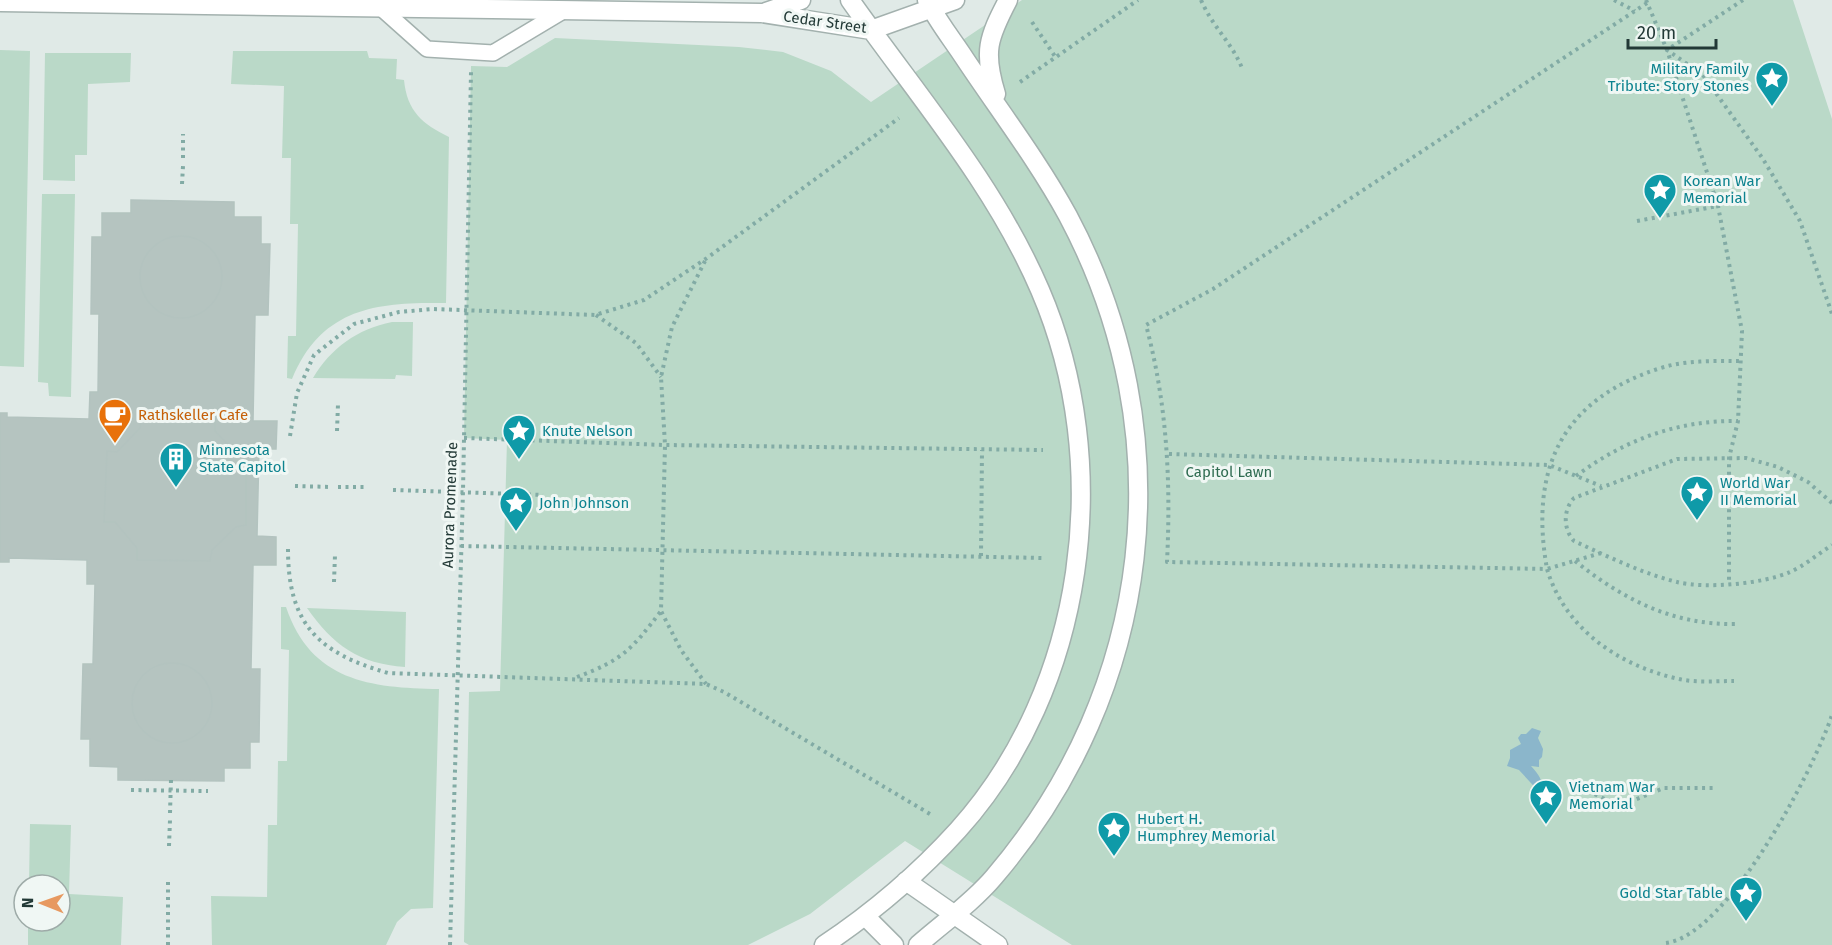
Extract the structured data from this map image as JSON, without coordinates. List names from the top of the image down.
{
  "streets": {
    "street": ["Cedar Street"],
    "path": ["Aurora Promenade"]
  },
  "parks": ["Capitol Lawn"],
  "places": {
    "place": [
      "Military Family Tribute: Story Stones",
      "Korean War Memorial",
      "Knute Nelson",
      "World War II Memorial",
      "John Johnson",
      "Vietnam War Memorial",
      "Hubert H. Humphrey Memorial",
      "Gold Star Table"
    ],
    "cafe": ["Rathskeller Cafe"],
    "building": ["Minnesota State Capitol"]
  },
  "scale_bar": "20 m",
  "north": "left"
}
